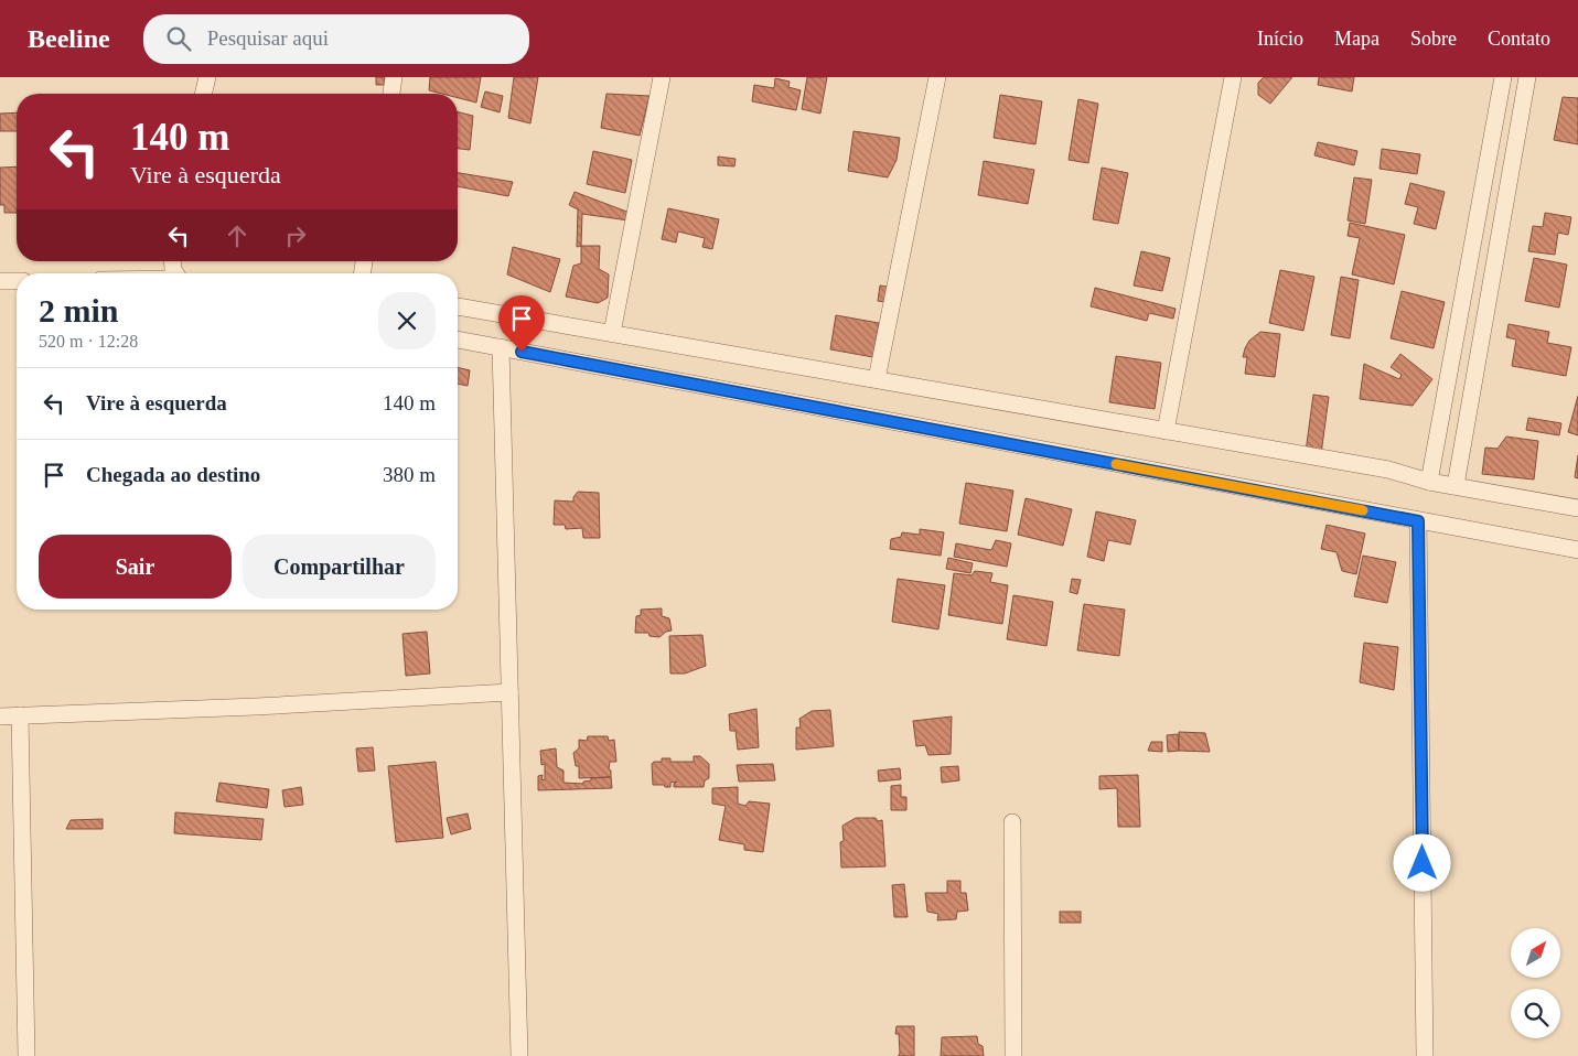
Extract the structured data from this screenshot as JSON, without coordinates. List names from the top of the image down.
{
  "north": "top right",
  "page": {
    "header": "Beeline",
    "search": "Pesquisar aqui",
    "nav": [
      "Início",
      "Mapa",
      "Sobre",
      "Contato"
    ],
    "turn": ["140 m", "Vire à esquerda"],
    "heading": ["2 min", "520 m · 12:28"],
    "list": [
      {
        "name": "Vire à esquerda",
        "value": "140 m"
      },
      {
        "name": "Chegada ao destino",
        "value": "380 m"
      }
    ],
    "buttons": ["Sair", "Compartilhar"]
  }
}
